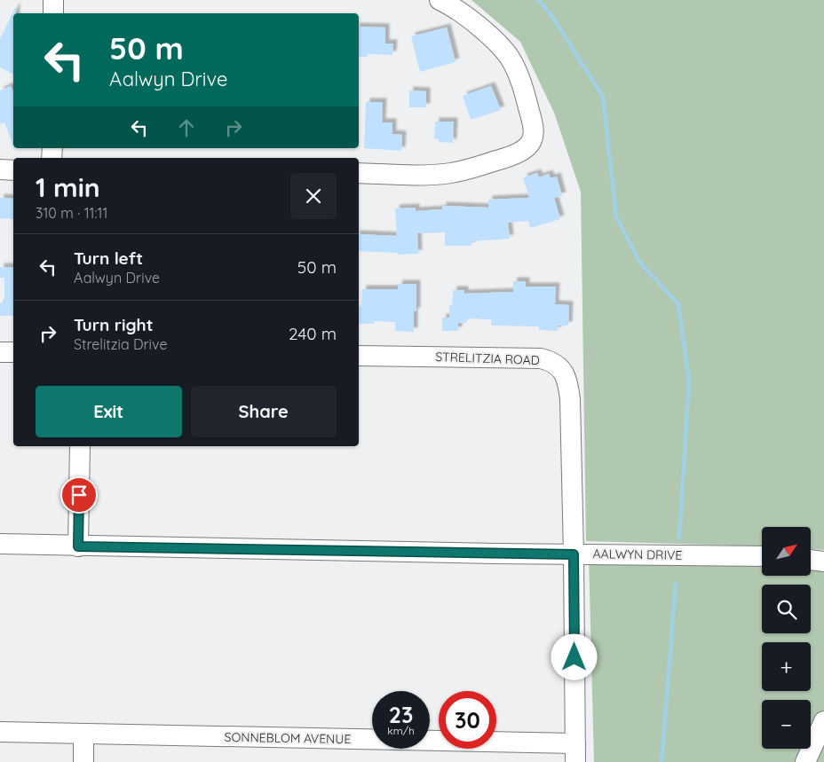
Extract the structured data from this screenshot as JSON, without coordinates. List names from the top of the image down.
{
  "streets": {
    "street": ["STRELITZIA ROAD", "AALWYN DRIVE", "SONNEBLOM AVENUE"]
  },
  "crossings": [
    ["STRELITZIA ROAD", "AALWYN DRIVE"],
    ["STRELITZIA ROAD", "SONNEBLOM AVENUE"]
  ],
  "north": "top right",
  "page": {
    "turn": ["50 m", "Aalwyn Drive"],
    "heading": ["1 min", "310 m · 11:11"],
    "list": [
      {
        "name": "Turn left",
        "note": "Aalwyn Drive",
        "value": "50 m"
      },
      {
        "name": "Turn right",
        "note": "Strelitzia Drive",
        "value": "240 m"
      }
    ],
    "buttons": ["Exit", "Share"],
    "map_buttons": ["+", "−"],
    "speed": "23 km/h",
    "limit": "30"
  }
}
